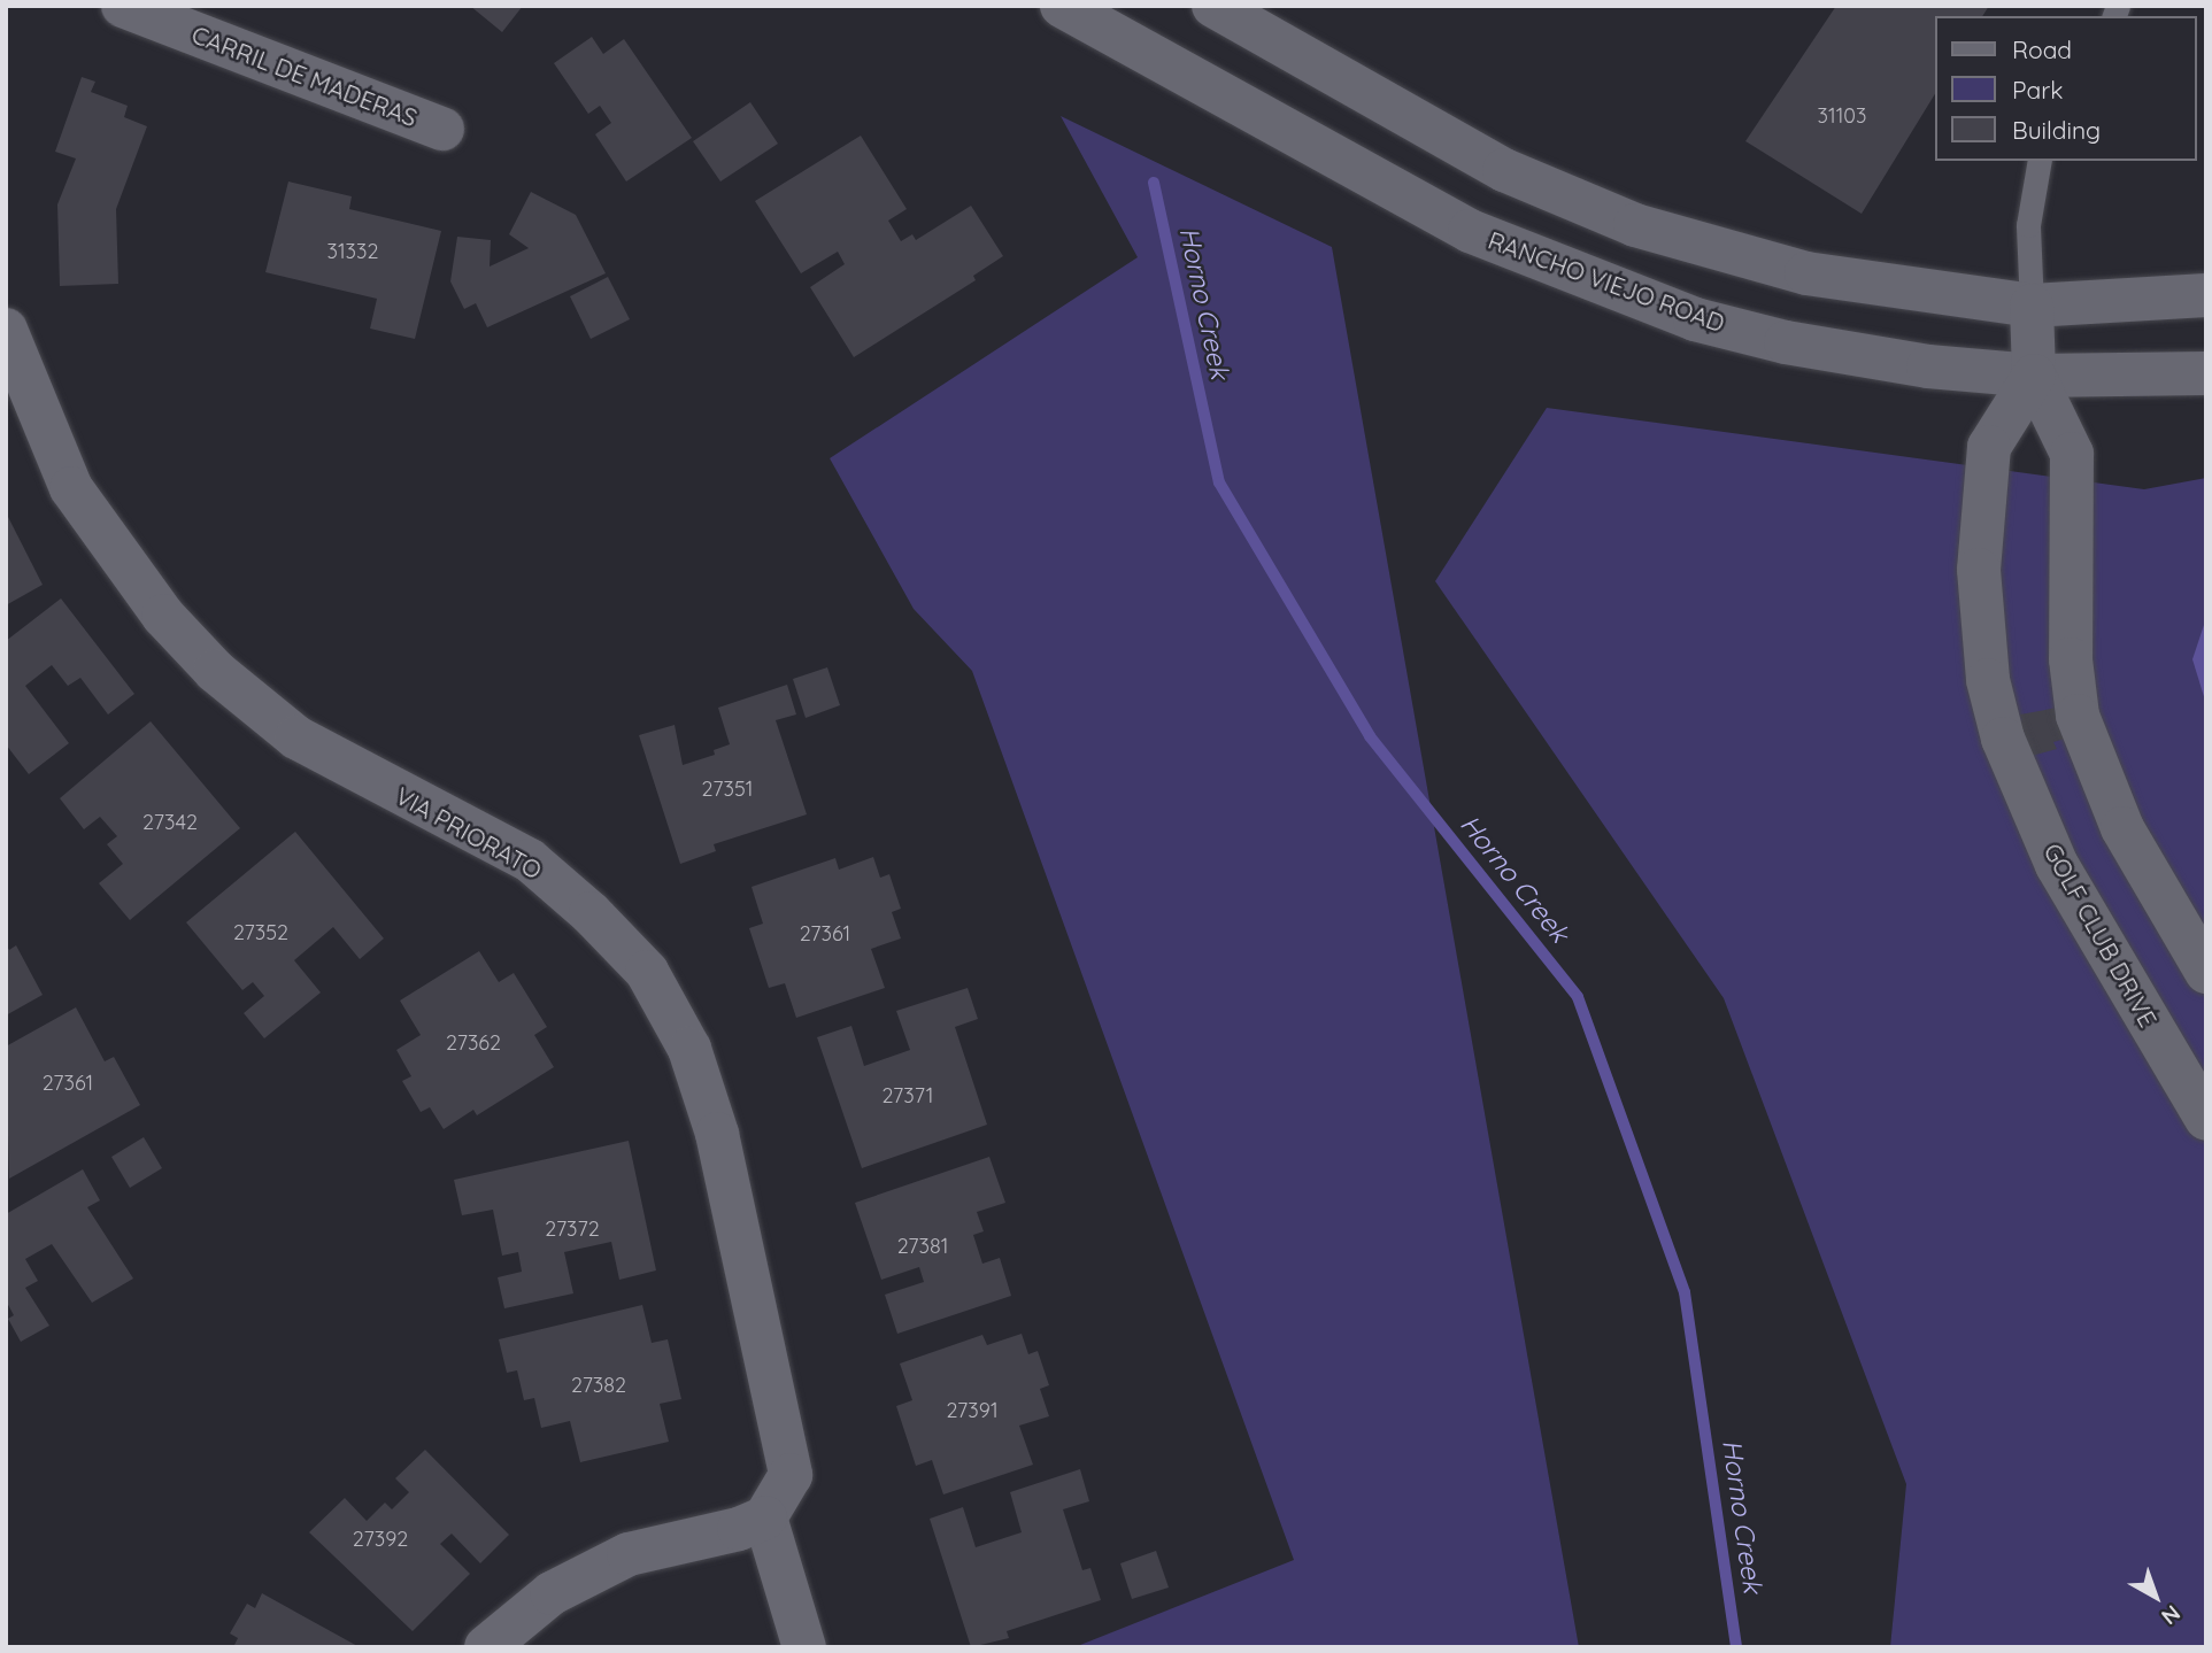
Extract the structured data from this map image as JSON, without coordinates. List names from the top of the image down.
{
  "streets": {
    "street": [
      "CARRIL DE MADERAS",
      "RANCHO VIEJO ROAD",
      "VIA PRIORATO",
      "GOLF CLUB DRIVE"
    ]
  },
  "crossings": [
    ["RANCHO VIEJO ROAD", "GOLF CLUB DRIVE"]
  ],
  "water": ["Horno Creek"],
  "house_numbers": [
    "31103",
    "31332",
    "27351",
    "27342",
    "27352",
    "27361",
    "27362",
    "27361",
    "27371",
    "27372",
    "27381",
    "27382",
    "27391",
    "27392"
  ],
  "legend": ["Road", "Park", "Building"],
  "north": "bottom right"
}
